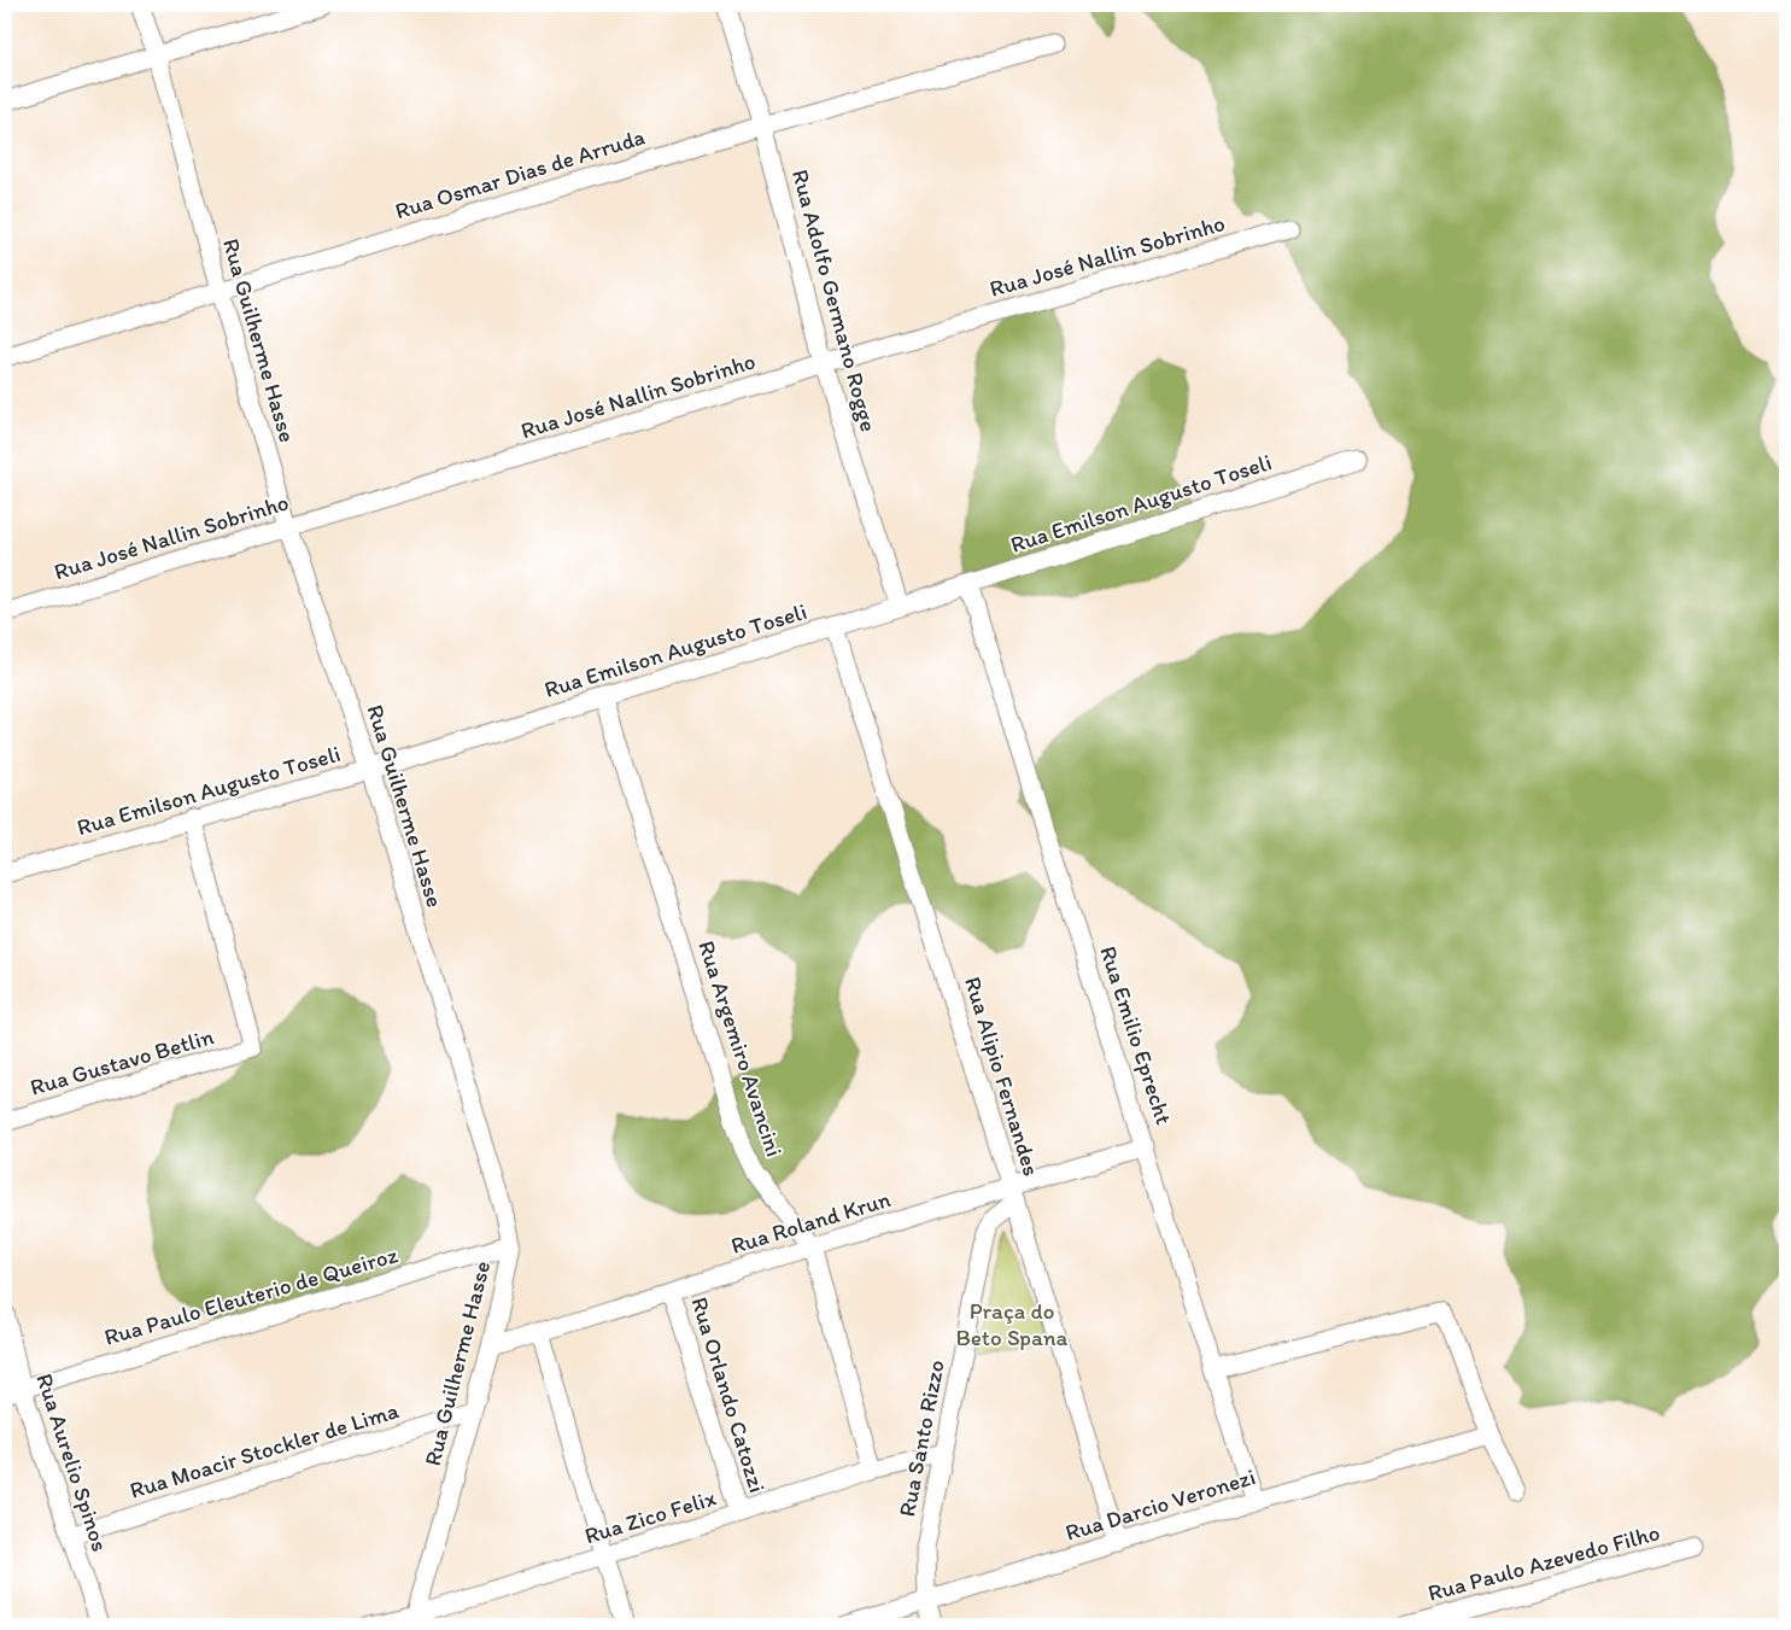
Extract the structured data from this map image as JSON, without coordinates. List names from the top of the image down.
{
  "streets": {
    "street": [
      "Rua Osmar Dias de Arruda",
      "Rua José Nallin Sobrinho",
      "Rua Adolfo Germano Rogge",
      "Rua Guilherme Hasse",
      "Rua Emilson Augusto Toseli",
      "Rua Emilio Eprecht",
      "Rua Argemiro Avancini",
      "Rua Gustavo Betlin",
      "Rua Alipio Fernandes",
      "Rua Roland Krun",
      "Rua Paulo Eleuterio de Queiroz",
      "Rua Orlando Catozzi",
      "Rua Santo Rizzo",
      "Rua Moacir Stockler de Lima",
      "Rua Aurelio Spinos",
      "Rua Darcio Veronezi",
      "Rua Zico Felix",
      "Rua Paulo Azevedo Filho"
    ]
  },
  "crossings": [
    ["Rua Osmar Dias de Arruda", "Rua Adolfo Germano Rogge"],
    ["Rua Osmar Dias de Arruda", "Rua Guilherme Hasse"],
    ["Rua José Nallin Sobrinho", "Rua Adolfo Germano Rogge"],
    ["Rua José Nallin Sobrinho", "Rua Guilherme Hasse"],
    ["Rua Adolfo Germano Rogge", "Rua Emilson Augusto Toseli"],
    ["Rua Guilherme Hasse", "Rua Emilson Augusto Toseli"],
    ["Rua Guilherme Hasse", "Rua Roland Krun"],
    ["Rua Guilherme Hasse", "Rua Paulo Eleuterio de Queiroz"],
    ["Rua Guilherme Hasse", "Rua Moacir Stockler de Lima"],
    ["Rua Guilherme Hasse", "Rua Zico Felix"],
    ["Rua Emilson Augusto Toseli", "Rua Emilio Eprecht"],
    ["Rua Emilson Augusto Toseli", "Rua Argemiro Avancini"],
    ["Rua Emilson Augusto Toseli", "Rua Gustavo Betlin"],
    ["Rua Emilson Augusto Toseli", "Rua Alipio Fernandes"],
    ["Rua Emilio Eprecht", "Rua Roland Krun"],
    ["Rua Emilio Eprecht", "Rua Darcio Veronezi"],
    ["Rua Argemiro Avancini", "Rua Roland Krun"],
    ["Rua Argemiro Avancini", "Rua Zico Felix"],
    ["Rua Alipio Fernandes", "Rua Roland Krun"],
    ["Rua Alipio Fernandes", "Rua Santo Rizzo"],
    ["Rua Alipio Fernandes", "Rua Darcio Veronezi"],
    ["Rua Roland Krun", "Rua Orlando Catozzi"],
    ["Rua Roland Krun", "Rua Santo Rizzo"],
    ["Rua Paulo Eleuterio de Queiroz", "Rua Aurelio Spinos"],
    ["Rua Orlando Catozzi", "Rua Zico Felix"],
    ["Rua Santo Rizzo", "Rua Darcio Veronezi"],
    ["Rua Santo Rizzo", "Rua Zico Felix"],
    ["Rua Moacir Stockler de Lima", "Rua Aurelio Spinos"]
  ],
  "parks": ["Praça do Beto Spana"]
}
